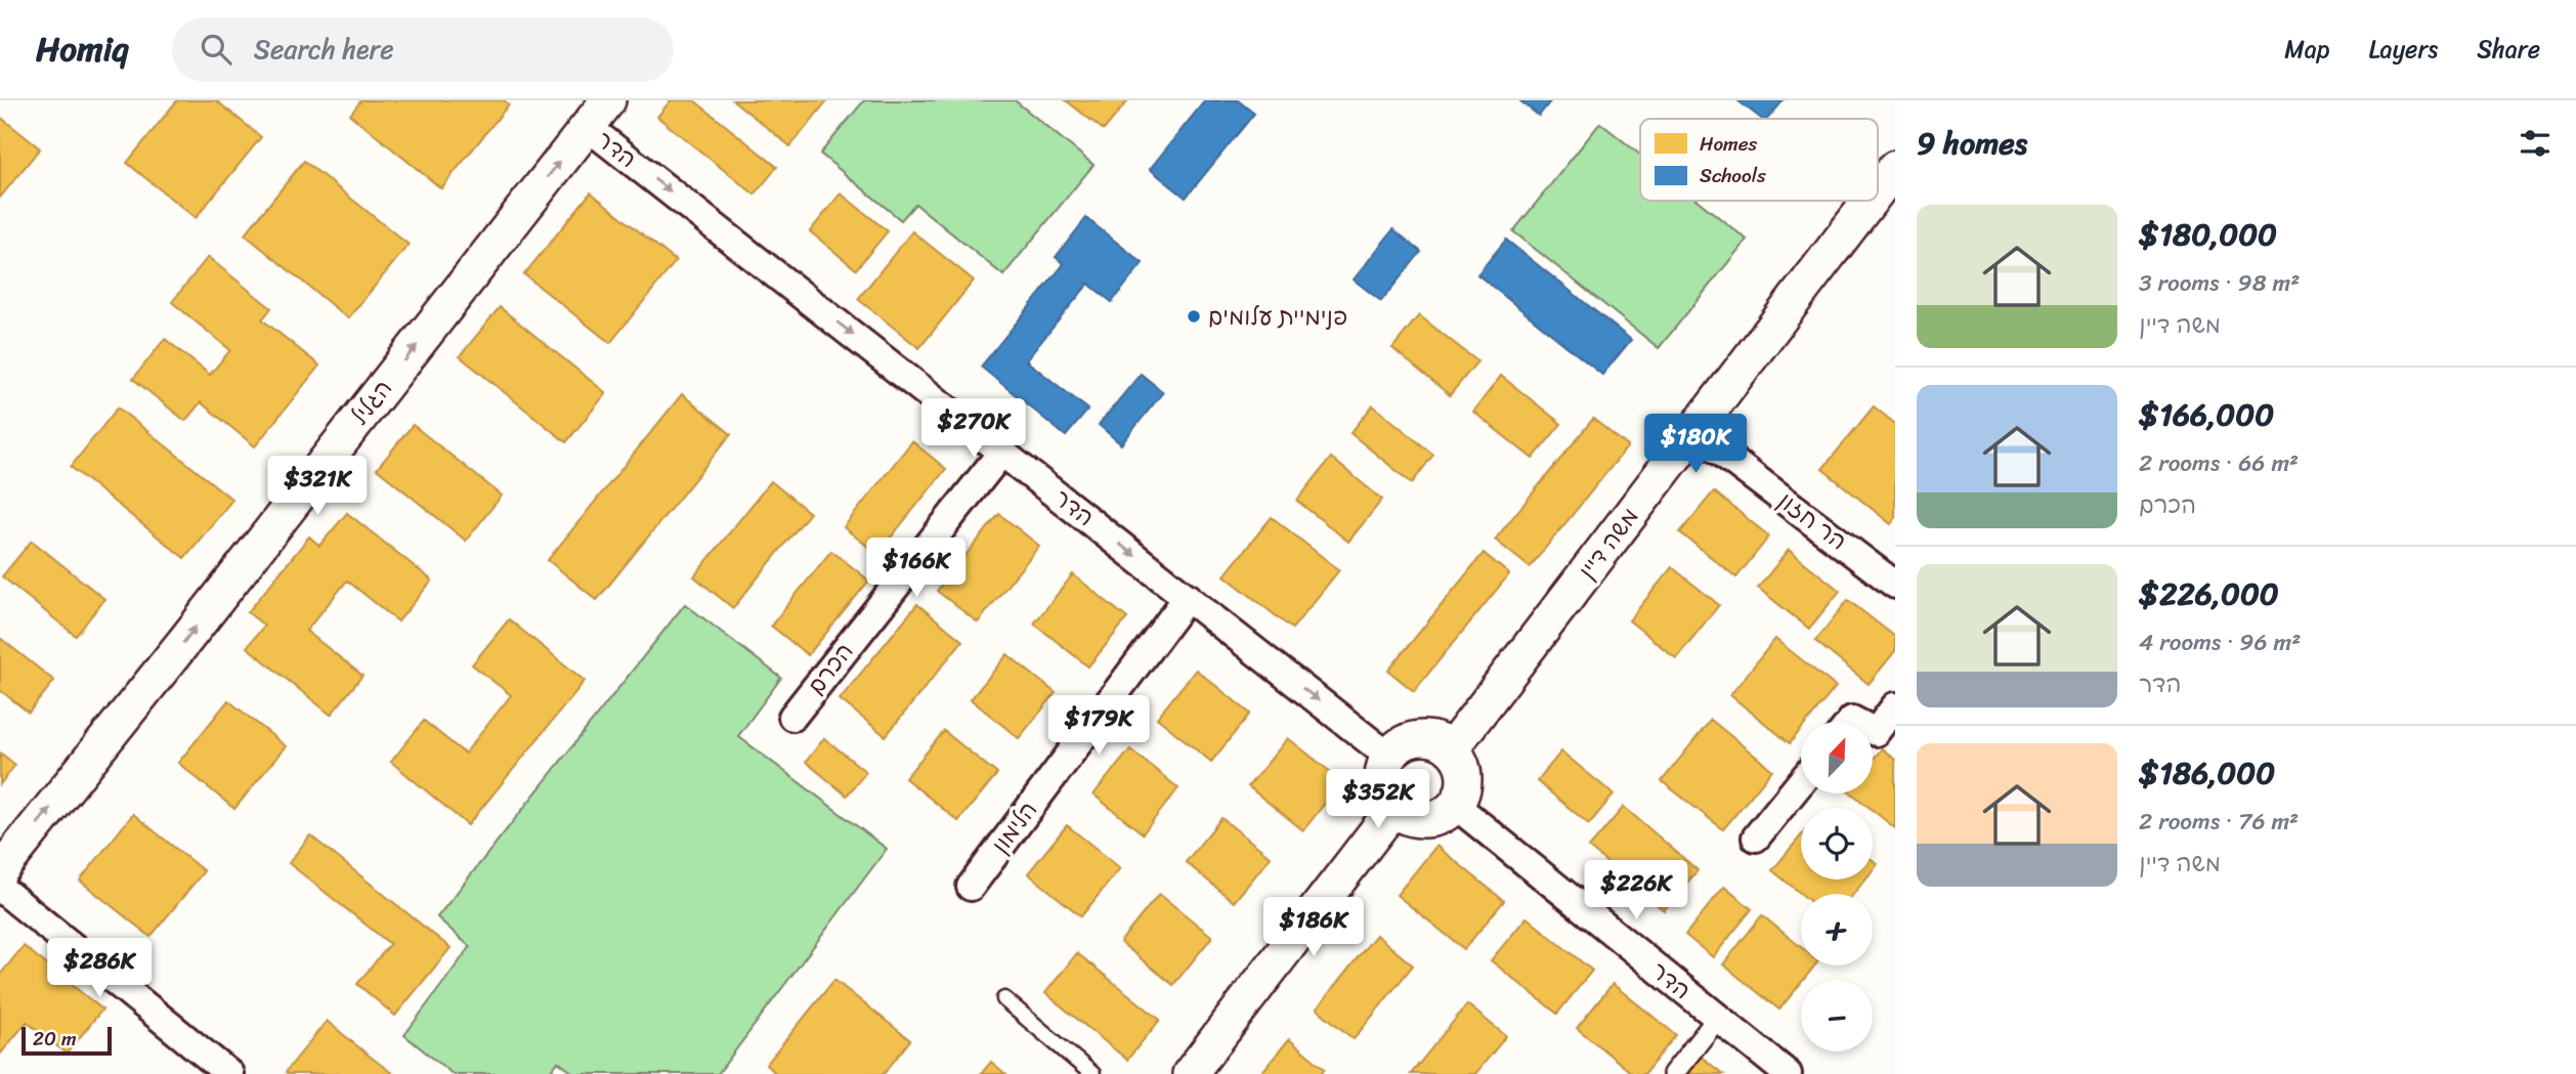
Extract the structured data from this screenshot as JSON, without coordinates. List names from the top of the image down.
{
  "streets": {
    "street": [
      "הדר",
      "הגליל",
      "הר חזון",
      "משה דיין",
      "הכרם",
      "הלימון"
    ]
  },
  "crossings": [
    ["הדר", "הגליל"],
    ["הדר", "משה דיין"],
    ["הדר", "הכרם"],
    ["הדר", "הלימון"],
    ["הר חזון", "משה דיין"]
  ],
  "one_way": ["הדר", "הגליל"],
  "places": ["פנימיית עלומים"],
  "legend": ["Homes", "Schools"],
  "scale_bar": "20 m",
  "north": "top right",
  "page": {
    "header": "Homiq",
    "search": "Search here",
    "nav": ["Map", "Layers", "Share"],
    "heading": "9 homes",
    "list": [
      {
        "name": "$180,000",
        "note": "3 rooms · 98 m² · משה דיין"
      },
      {
        "name": "$166,000",
        "note": "2 rooms · 66 m² · הכרם"
      },
      {
        "name": "$226,000",
        "note": "4 rooms · 96 m² · הדר"
      },
      {
        "name": "$186,000",
        "note": "2 rooms · 76 m² · משה דיין"
      }
    ],
    "price": [
      "$270K",
      "$180K",
      "$321K",
      "$166K",
      "$179K",
      "$352K",
      "$226K",
      "$186K",
      "$286K"
    ],
    "map_buttons": ["+", "−"],
    "scale": "20 m"
  }
}
